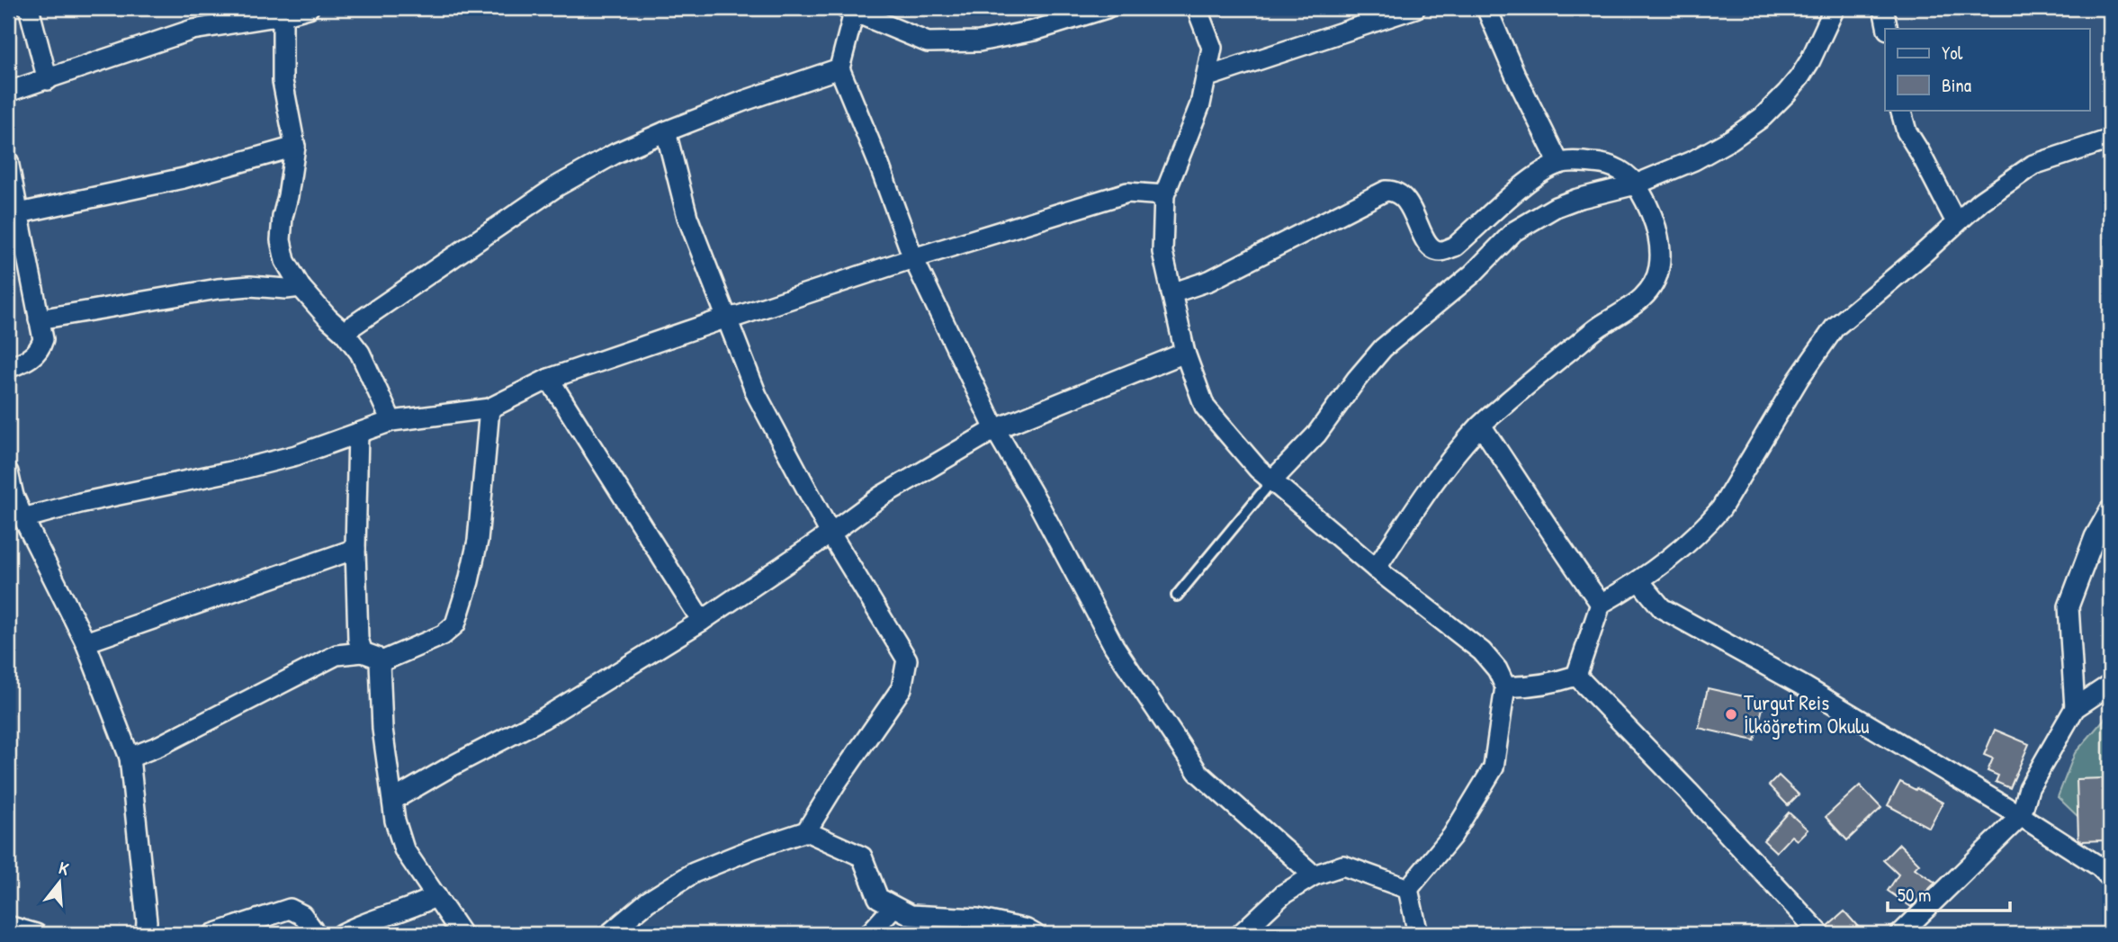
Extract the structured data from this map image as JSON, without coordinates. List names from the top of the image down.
{
  "places": ["Turgut Reis İlköğretim Okulu"],
  "legend": ["Yol", "Bina"],
  "scale_bar": "50 m",
  "north": "top"
}
